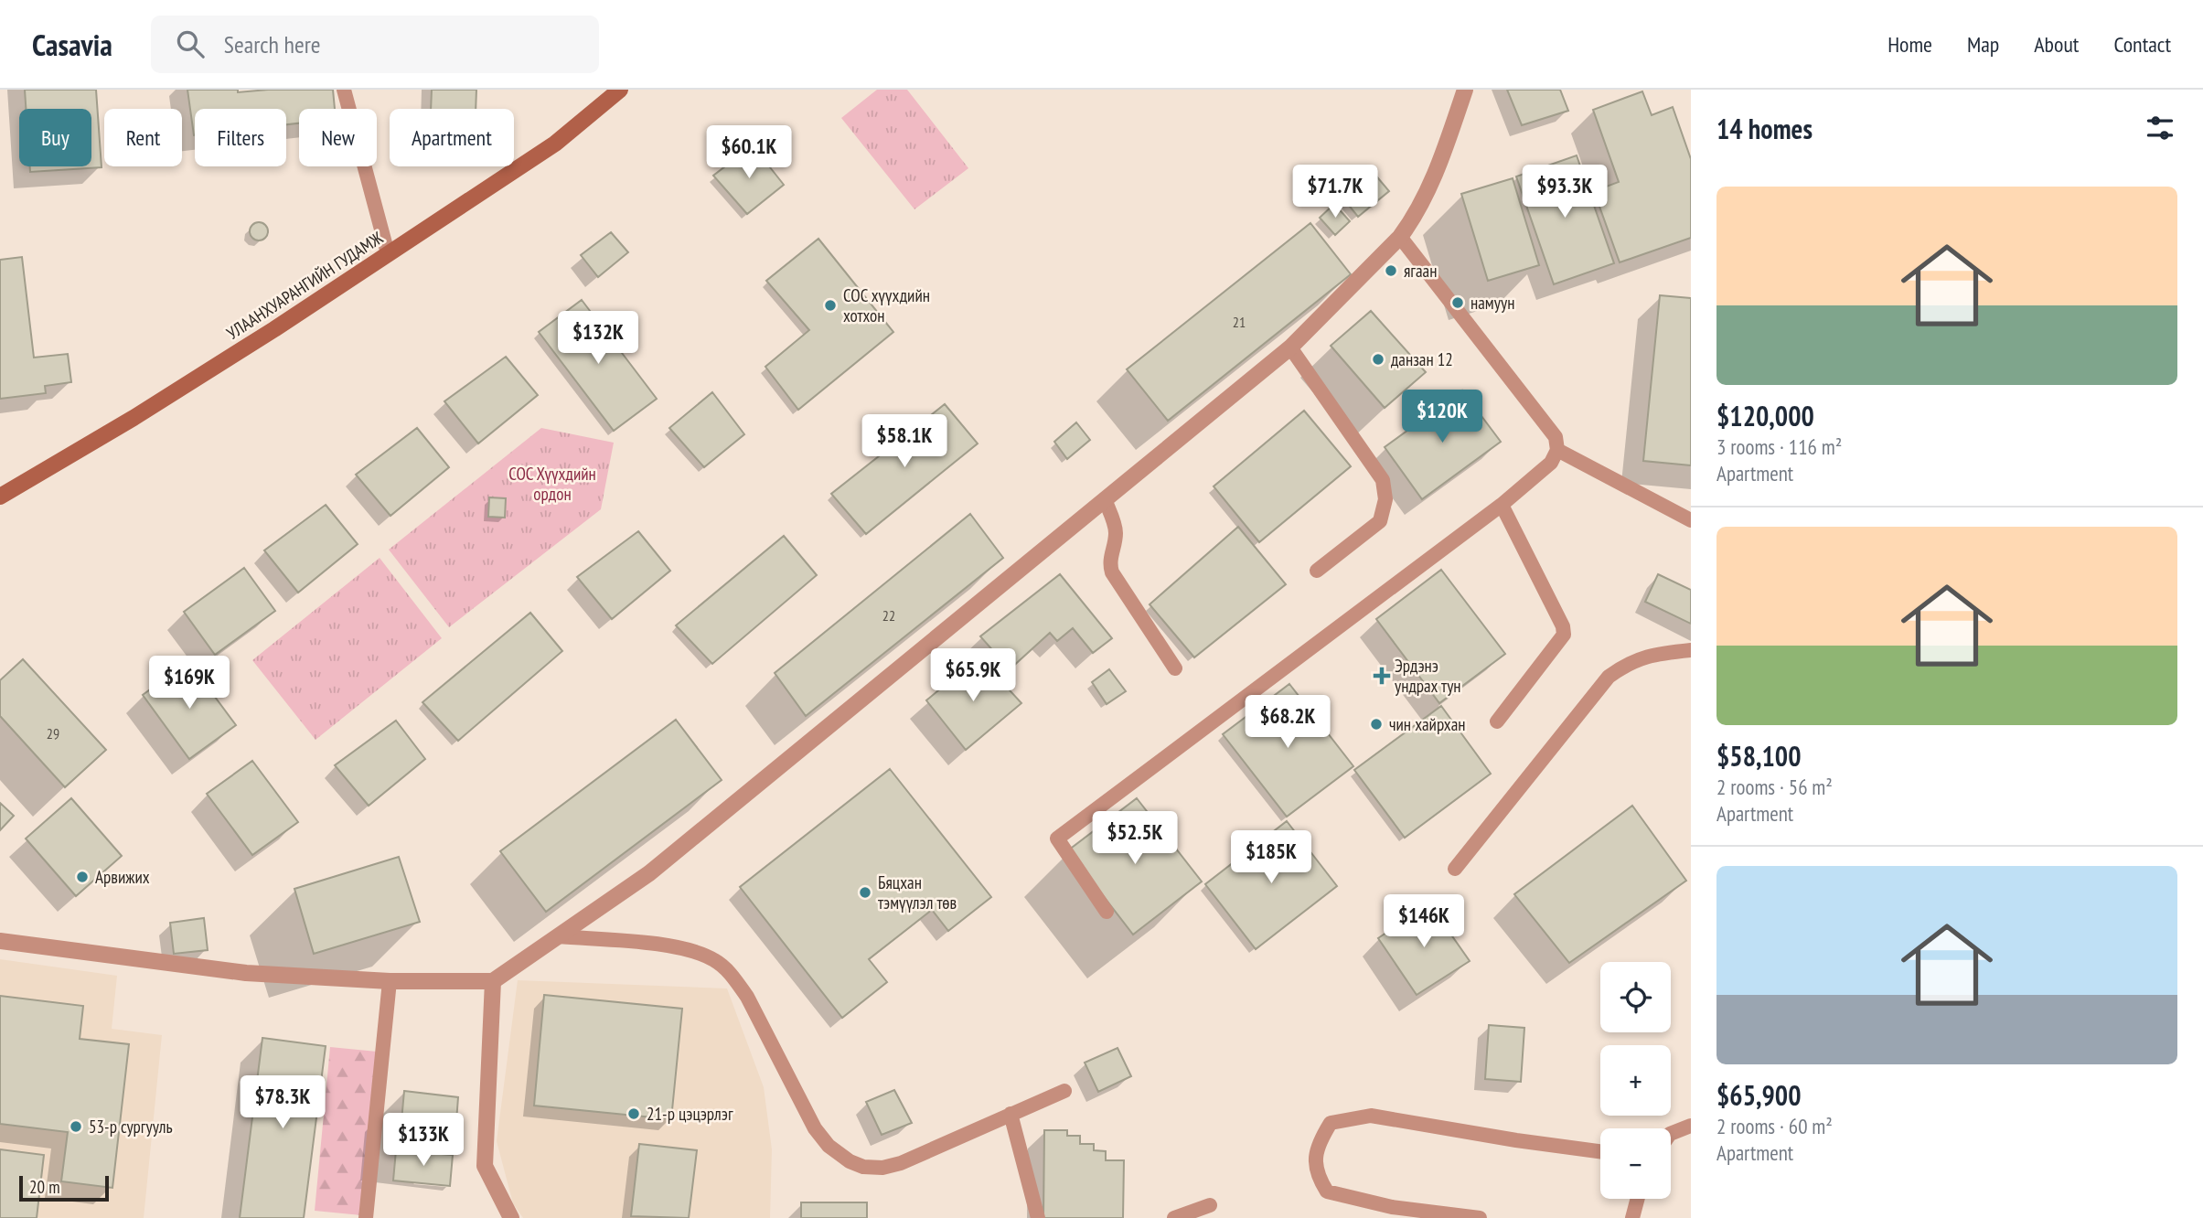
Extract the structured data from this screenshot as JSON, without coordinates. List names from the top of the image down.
{
  "streets": {
    "main road": ["УЛААНХУАРАНГИЙН ГУДАМЖ"]
  },
  "parks": ["СОС Хүүхдийн ордон"],
  "places": {
    "other": [
      "ягаан",
      "намуун",
      "СОС хүүхдийн хотхон",
      "данзан 12",
      "чин хайрхан",
      "Арвижих",
      "Бяцхан тэмүүлэл төв",
      "21-р цэцэрлэг",
      "53-р сургууль"
    ],
    "health": ["Эрдэнэ ундрах тун"]
  },
  "house_numbers": ["21", "22", "29"],
  "scale_bar": "20 m",
  "page": {
    "header": "Casavia",
    "search": "Search here",
    "nav": [
      "Home",
      "Map",
      "About",
      "Contact"
    ],
    "heading": "14 homes",
    "chip": [
      "Buy",
      "Rent",
      "Filters",
      "New",
      "Apartment"
    ],
    "price": [
      "$60.1K",
      "$71.7K",
      "$93.3K",
      "$132K",
      "$120K",
      "$58.1K",
      "$65.9K",
      "$169K",
      "$68.2K",
      "$52.5K",
      "$185K",
      "$146K",
      "$78.3K",
      "$133K"
    ],
    "list": [
      {
        "name": "$120,000",
        "note": "3 rooms · 116 m² · Apartment"
      },
      {
        "name": "$58,100",
        "note": "2 rooms · 56 m² · Apartment"
      },
      {
        "name": "$65,900",
        "note": "2 rooms · 60 m² · Apartment"
      }
    ],
    "map_buttons": ["+", "−"],
    "scale": "20 m"
  }
}
